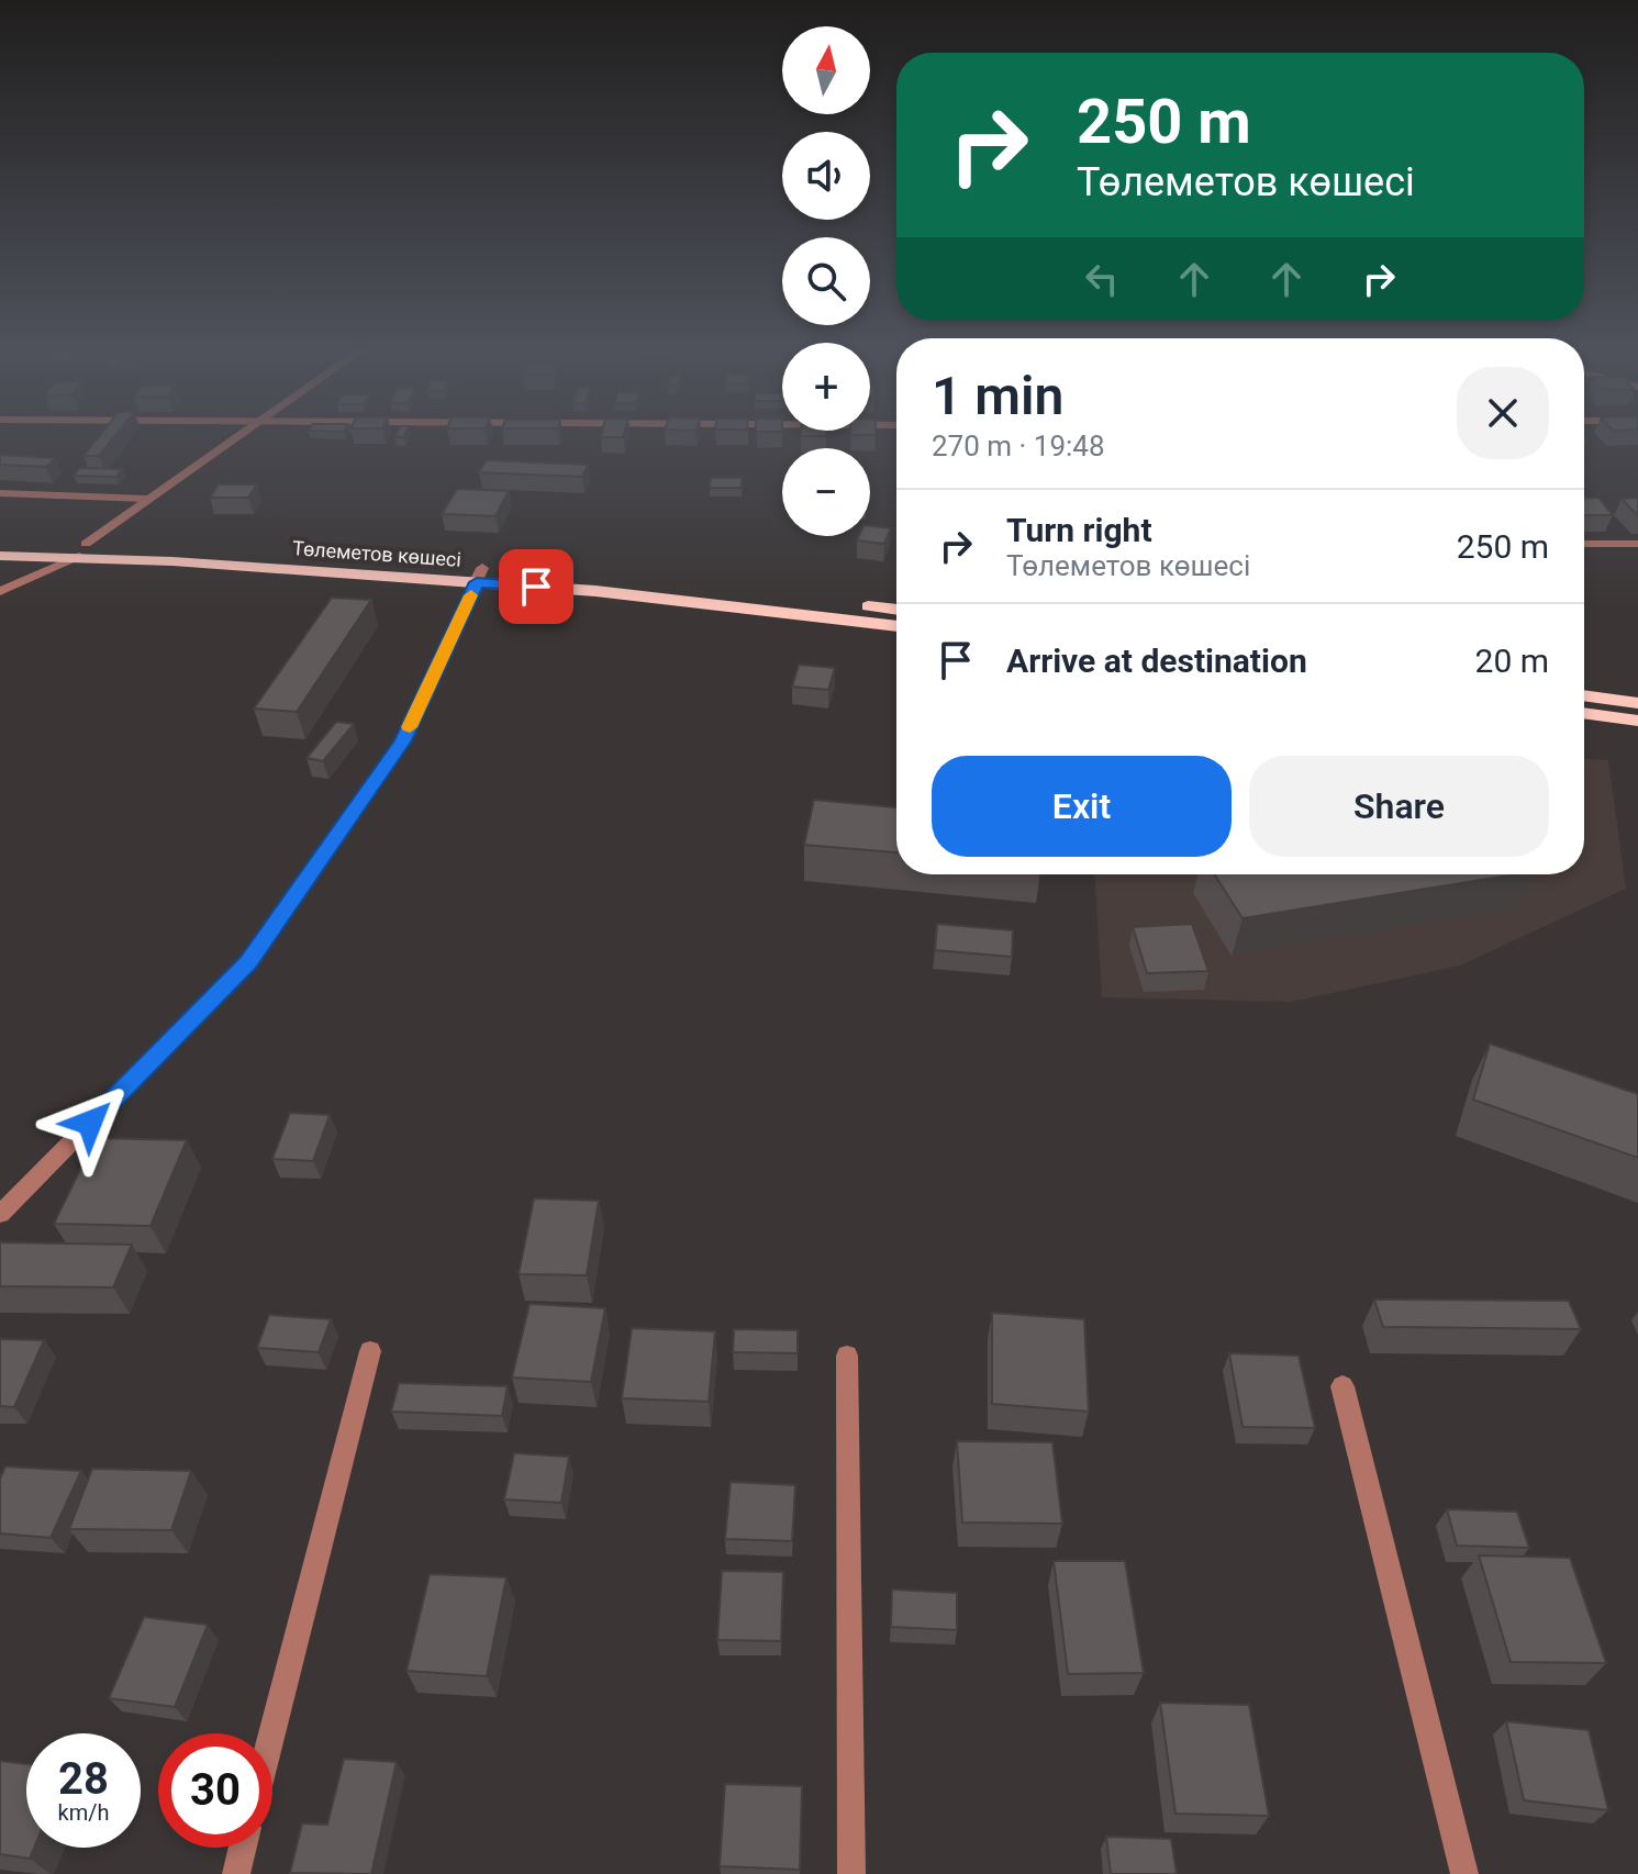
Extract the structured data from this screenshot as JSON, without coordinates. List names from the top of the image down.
{
  "streets": {
    "main road": ["Төлеметов көшесі"]
  },
  "north": "top",
  "page": {
    "map_buttons": ["+", "−"],
    "turn": ["250 m", "Төлеметов көшесі"],
    "heading": ["1 min", "270 m · 19:48"],
    "list": [
      {
        "name": "Turn right",
        "note": "Төлеметов көшесі",
        "value": "250 m"
      },
      {
        "name": "Arrive at destination",
        "value": "20 m"
      }
    ],
    "buttons": ["Exit", "Share"],
    "speed": "28 km/h",
    "limit": "30"
  }
}
